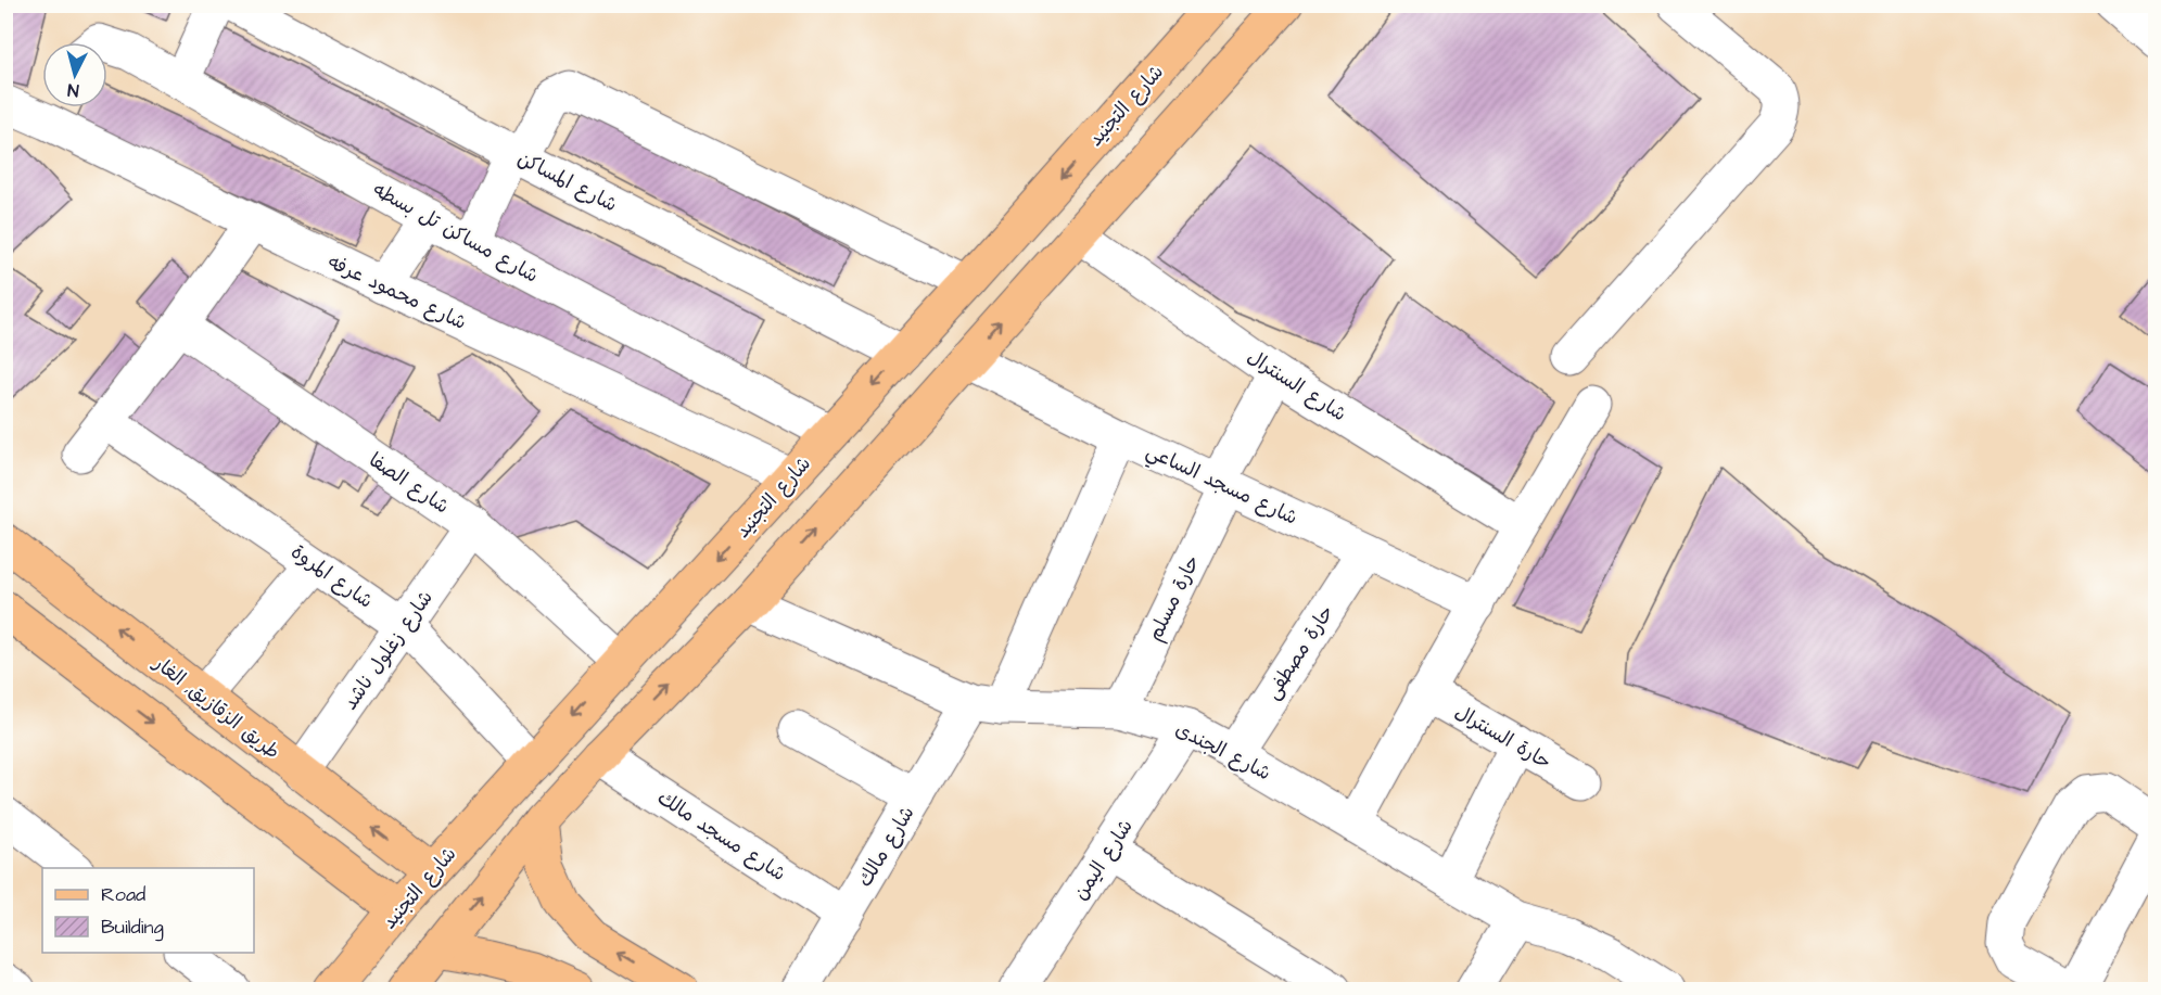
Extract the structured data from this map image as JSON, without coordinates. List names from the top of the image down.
{
  "streets": {
    "main road": ["شارع التجنيد", "طريق الزقازيق, الغار"],
    "street": [
      "شارع المساكن",
      "شارع مساكن تل بسطه",
      "شارع محمود عرفه",
      "شارع السنترال",
      "شارع الصفا",
      "شارع مسجد الساعي",
      "شارع المروة",
      "حارة مسلم",
      "شارع زغلول ناشد",
      "حارة مصطفى",
      "حارة السنترال",
      "شارع الجندى",
      "شارع مسجد مالك",
      "شارع مالك",
      "شارع اليمن"
    ]
  },
  "crossings": [
    ["شارع التجنيد", "شارع المساكن"],
    ["شارع التجنيد", "شارع مساكن تل بسطه"],
    ["شارع التجنيد", "شارع محمود عرفه"],
    ["شارع التجنيد", "شارع الصفا"],
    ["شارع التجنيد", "شارع المروة"],
    ["شارع التجنيد", "طريق الزقازيق, الغار"],
    ["شارع السنترال", "حارة مسلم"],
    ["شارع الصفا", "شارع زغلول ناشد"],
    ["شارع مسجد الساعي", "حارة مسلم"],
    ["شارع مسجد الساعي", "حارة مصطفى"],
    ["شارع مسجد الساعي", "شارع مالك"],
    ["شارع المروة", "شارع زغلول ناشد"],
    ["حارة مسلم", "شارع الجندى"],
    ["شارع زغلول ناشد", "طريق الزقازيق, الغار"],
    ["حارة مصطفى", "شارع الجندى"],
    ["شارع الجندى", "شارع مالك"],
    ["شارع الجندى", "شارع اليمن"],
    ["شارع مسجد مالك", "شارع مالك"]
  ],
  "legend": ["Road", "Building"],
  "north": "bottom"
}
